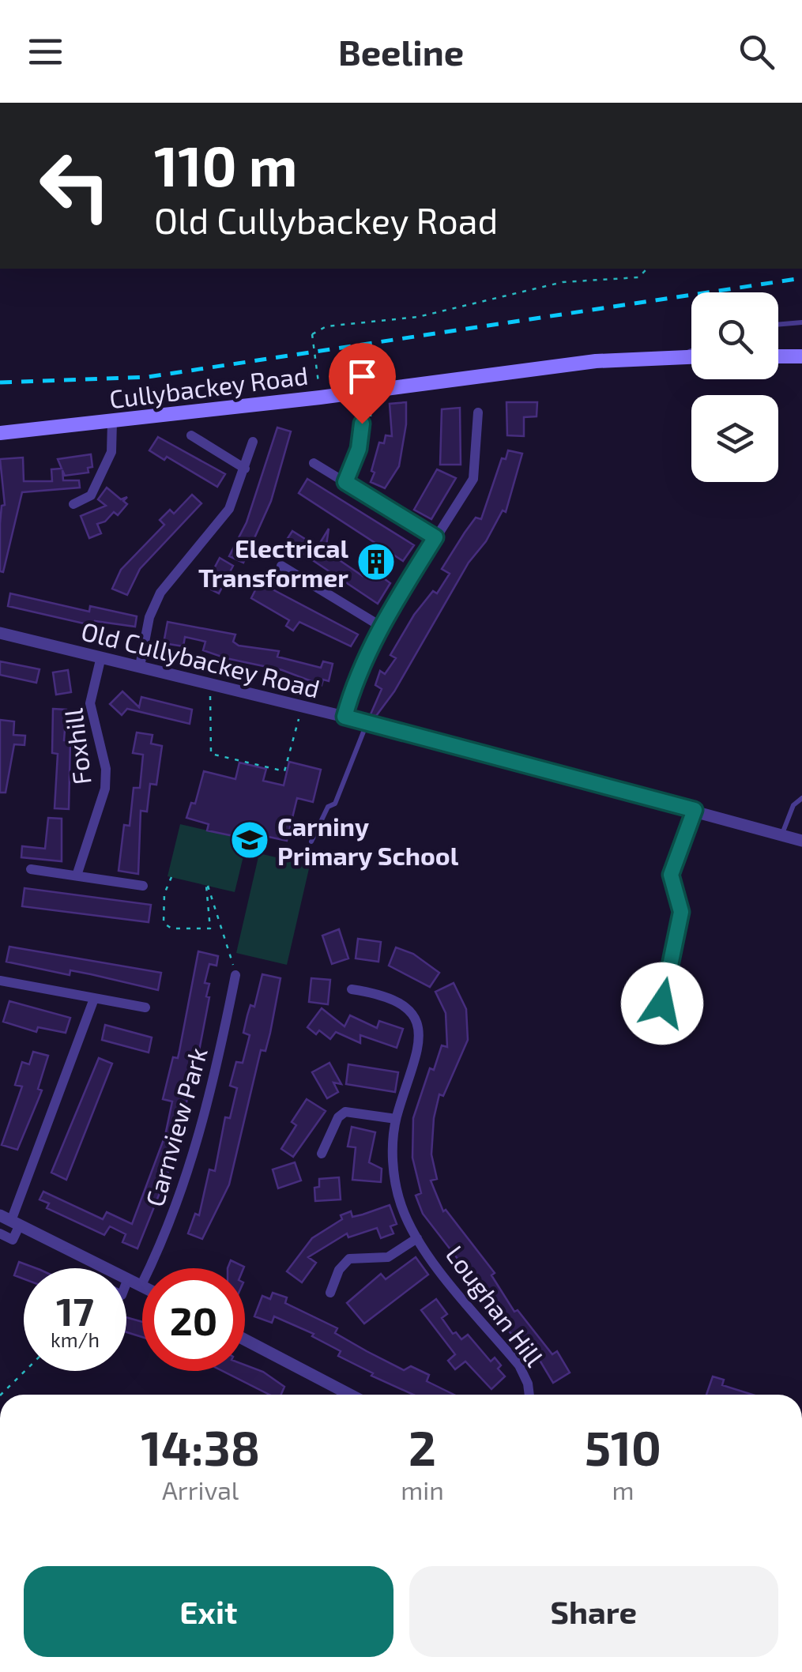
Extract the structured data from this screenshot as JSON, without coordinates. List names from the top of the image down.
{
  "streets": {
    "main road": ["Cullybackey Road"],
    "street": [
      "Old Cullybackey Road",
      "Foxhill",
      "Carnview Park",
      "Loughan Hill"
    ]
  },
  "crossings": [
    ["Old Cullybackey Road", "Foxhill"]
  ],
  "places": {
    "building": ["Electrical Transformer"],
    "school or university": ["Carniny Primary School"]
  },
  "page": {
    "header": "Beeline",
    "turn": ["110 m", "Old Cullybackey Road"],
    "speed": "17 km/h",
    "limit": "20",
    "eta": [
      "14:38",
      "Arrival",
      "2",
      "min",
      "510",
      "m"
    ],
    "buttons": ["Exit", "Share"]
  }
}
